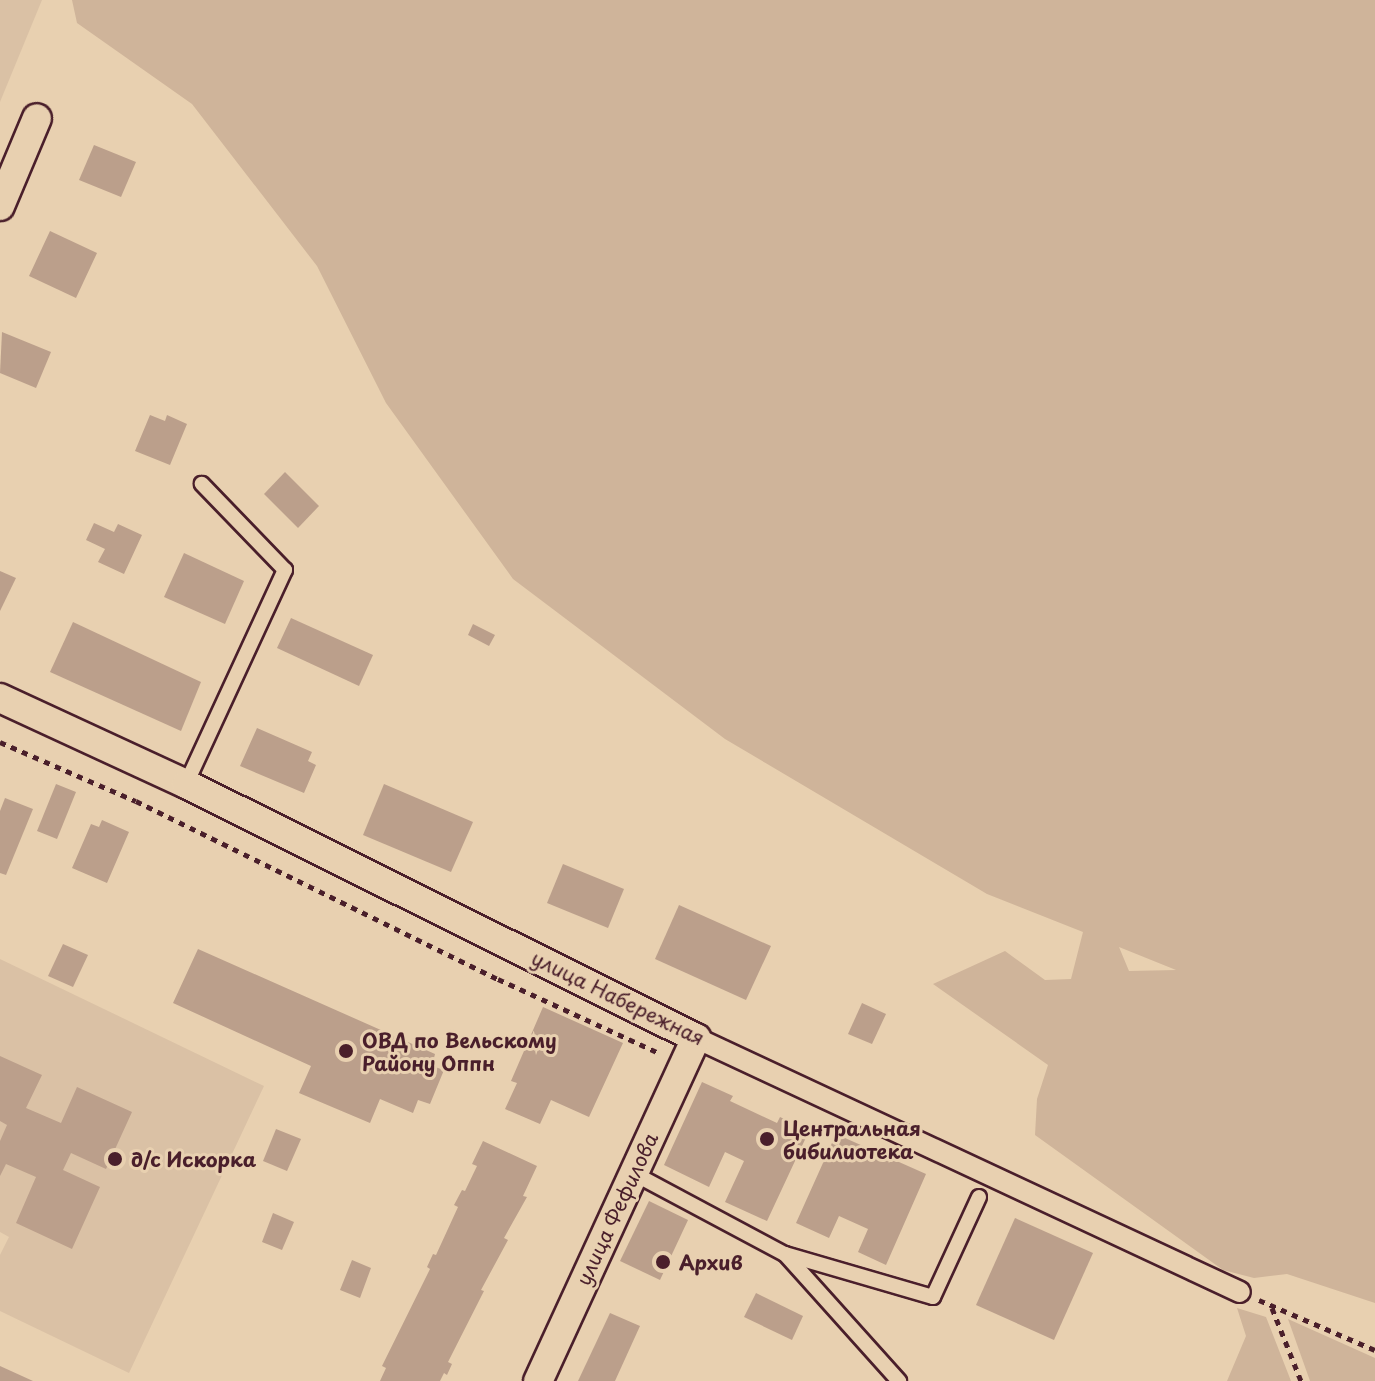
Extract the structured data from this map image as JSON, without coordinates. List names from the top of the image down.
{
  "streets": {
    "street": ["улица Набережная", "улица Фефилова"]
  },
  "crossings": [
    ["улица Набережная", "улица Фефилова"]
  ],
  "places": [
    "ОВД по Вельскому Району Оппн",
    "Центральная бибилиотека",
    "д/с Искорка",
    "Архив"
  ]
}
